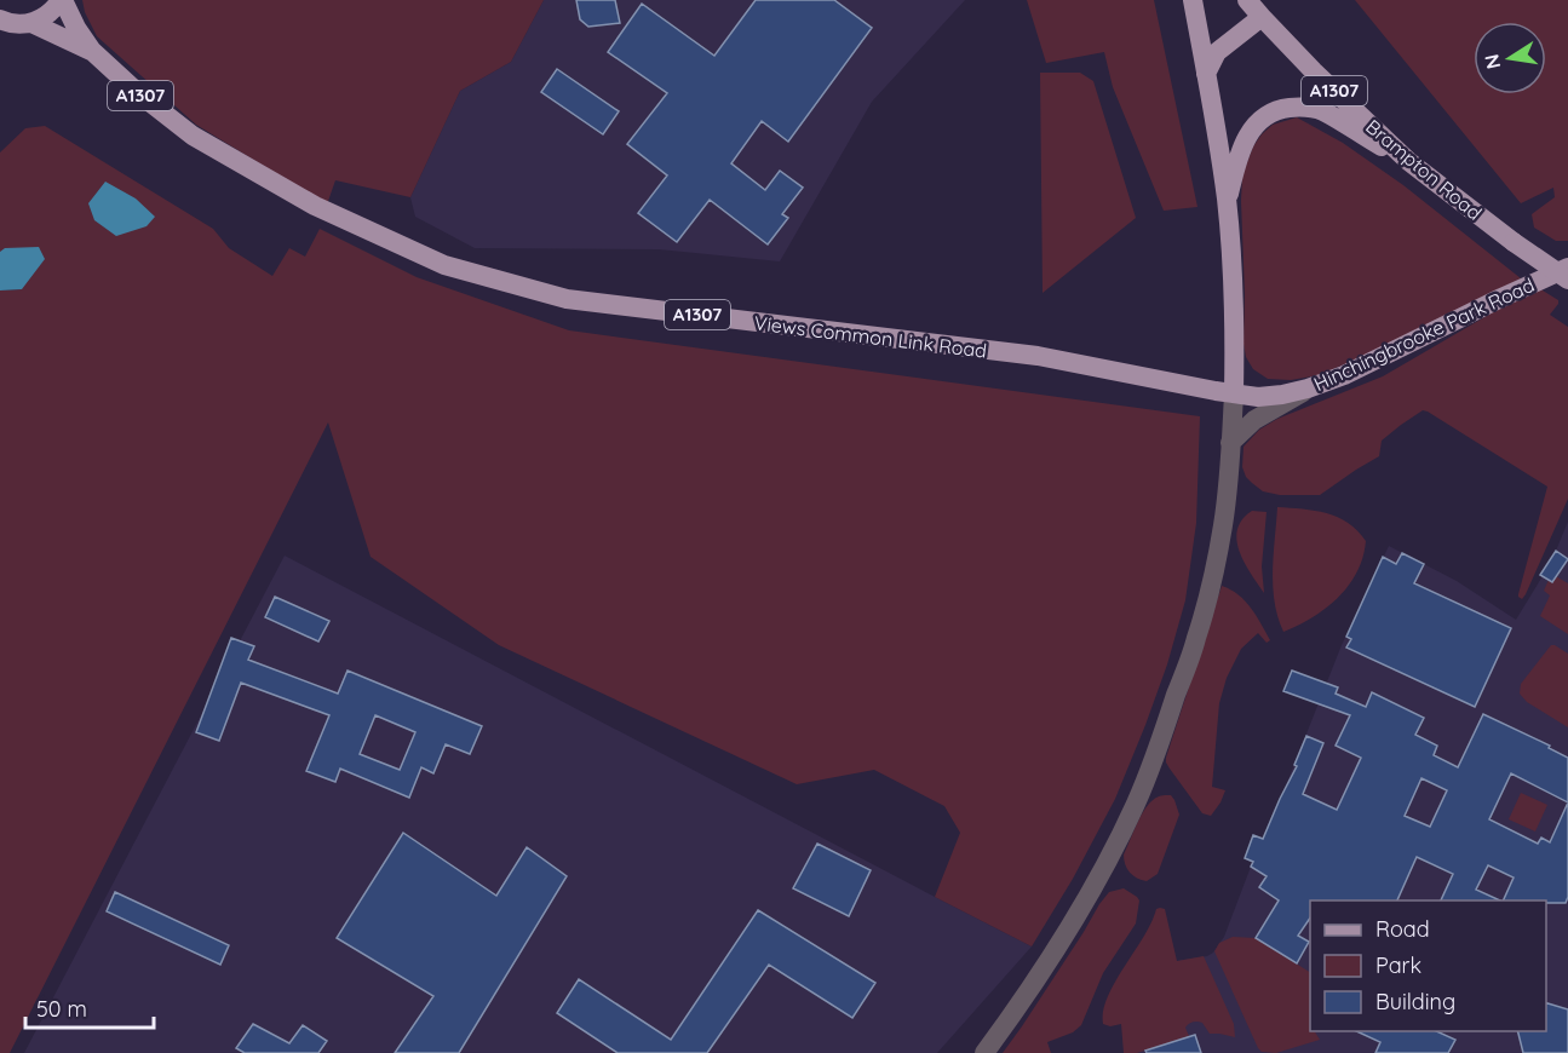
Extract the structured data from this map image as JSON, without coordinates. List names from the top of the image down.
{
  "streets": {
    "main road": [
      "A1307",
      "Brampton Road",
      "Hinchingbrooke Park Road",
      "Views Common Link Road"
    ]
  },
  "crossings": [
    ["Hinchingbrooke Park Road", "Views Common Link Road"]
  ],
  "legend": ["Road", "Park", "Building"],
  "scale_bar": "50 m",
  "north": "left"
}
